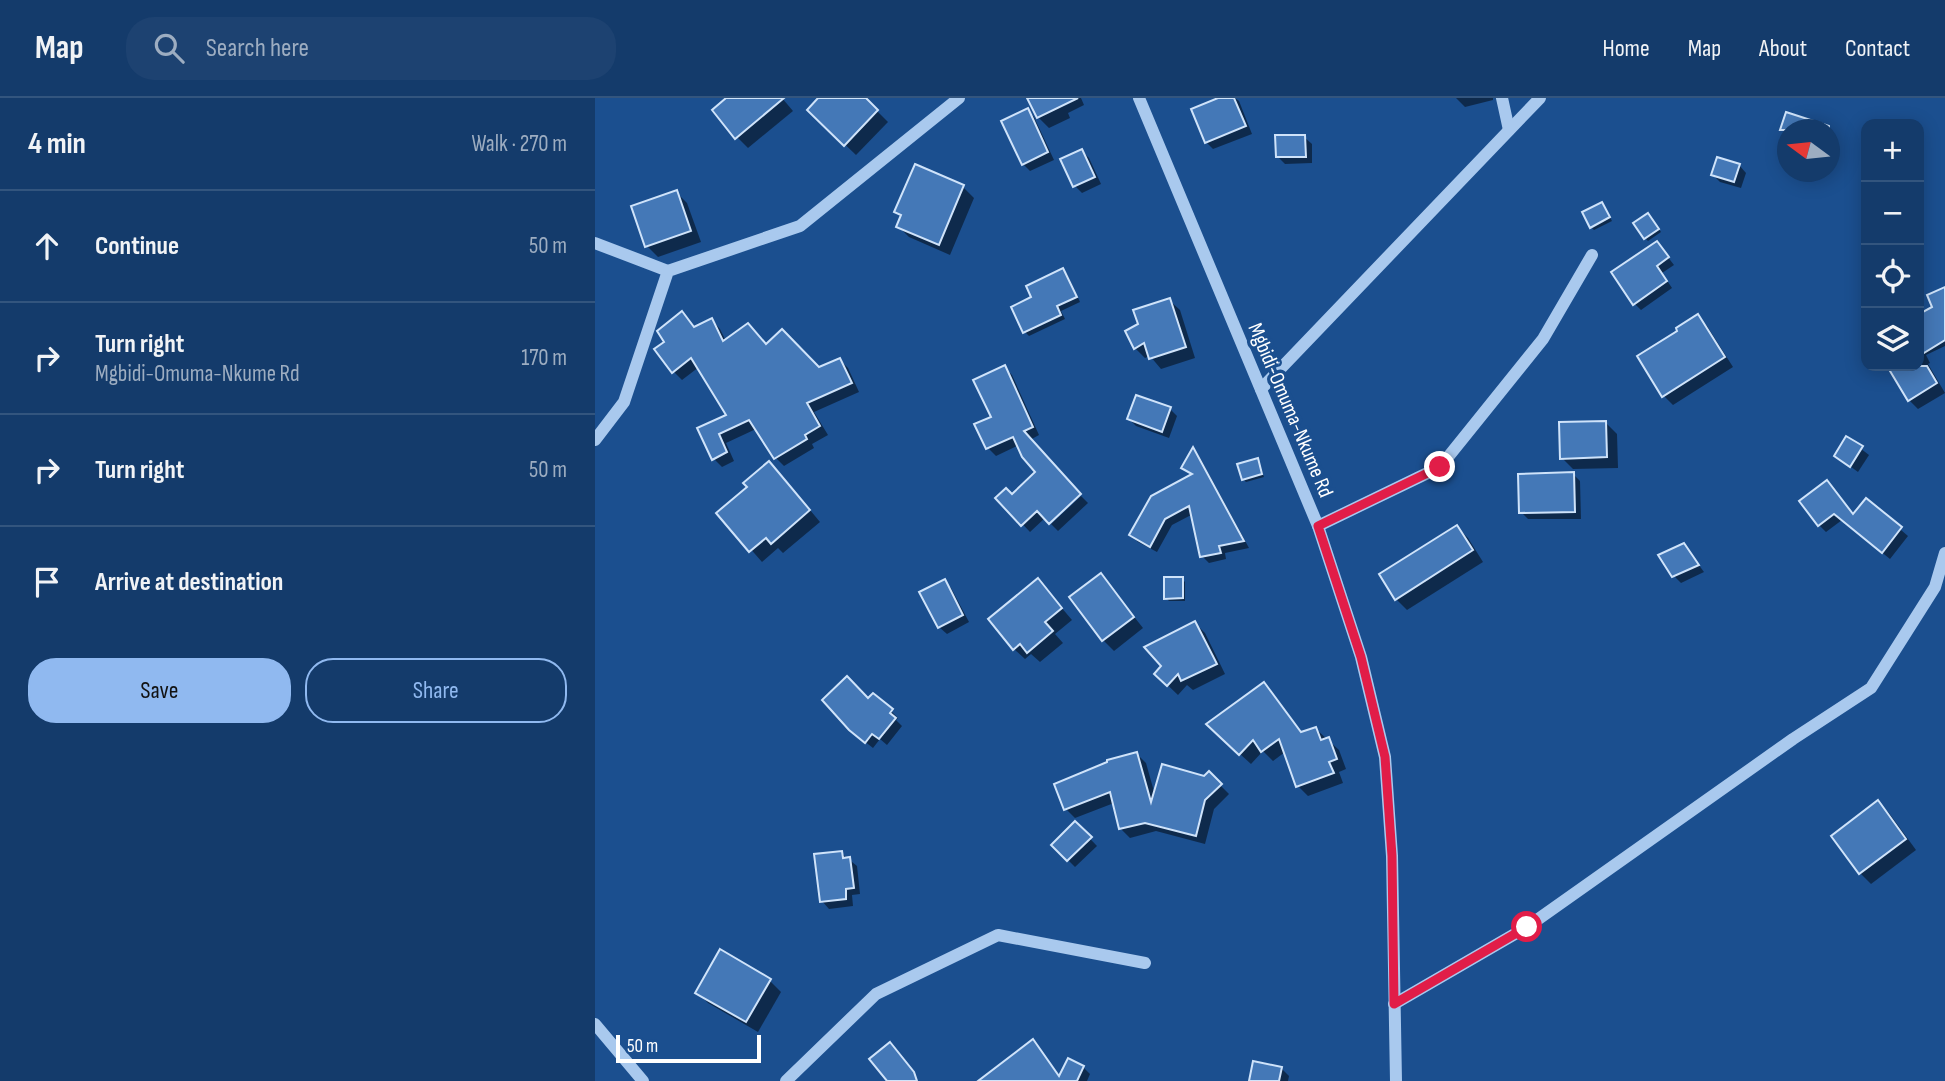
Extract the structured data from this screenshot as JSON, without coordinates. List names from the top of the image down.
{
  "streets": {
    "street": ["Mgbidi-Omuma-Nkume Rd"]
  },
  "scale_bar": "50 m",
  "north": "left",
  "page": {
    "header": "Map",
    "search": "Search here",
    "nav": [
      "Home",
      "Map",
      "About",
      "Contact"
    ],
    "heading": ["4 min", "Walk · 270 m"],
    "map_buttons": ["+", "−"],
    "list": [
      ["Continue", "50 m"],
      ["Turn right", "Mgbidi-Omuma-Nkume Rd", "170 m"],
      ["Turn right", "50 m"],
      "Arrive at destination"
    ],
    "buttons": ["Save", "Share"],
    "scale": "50 m"
  }
}
